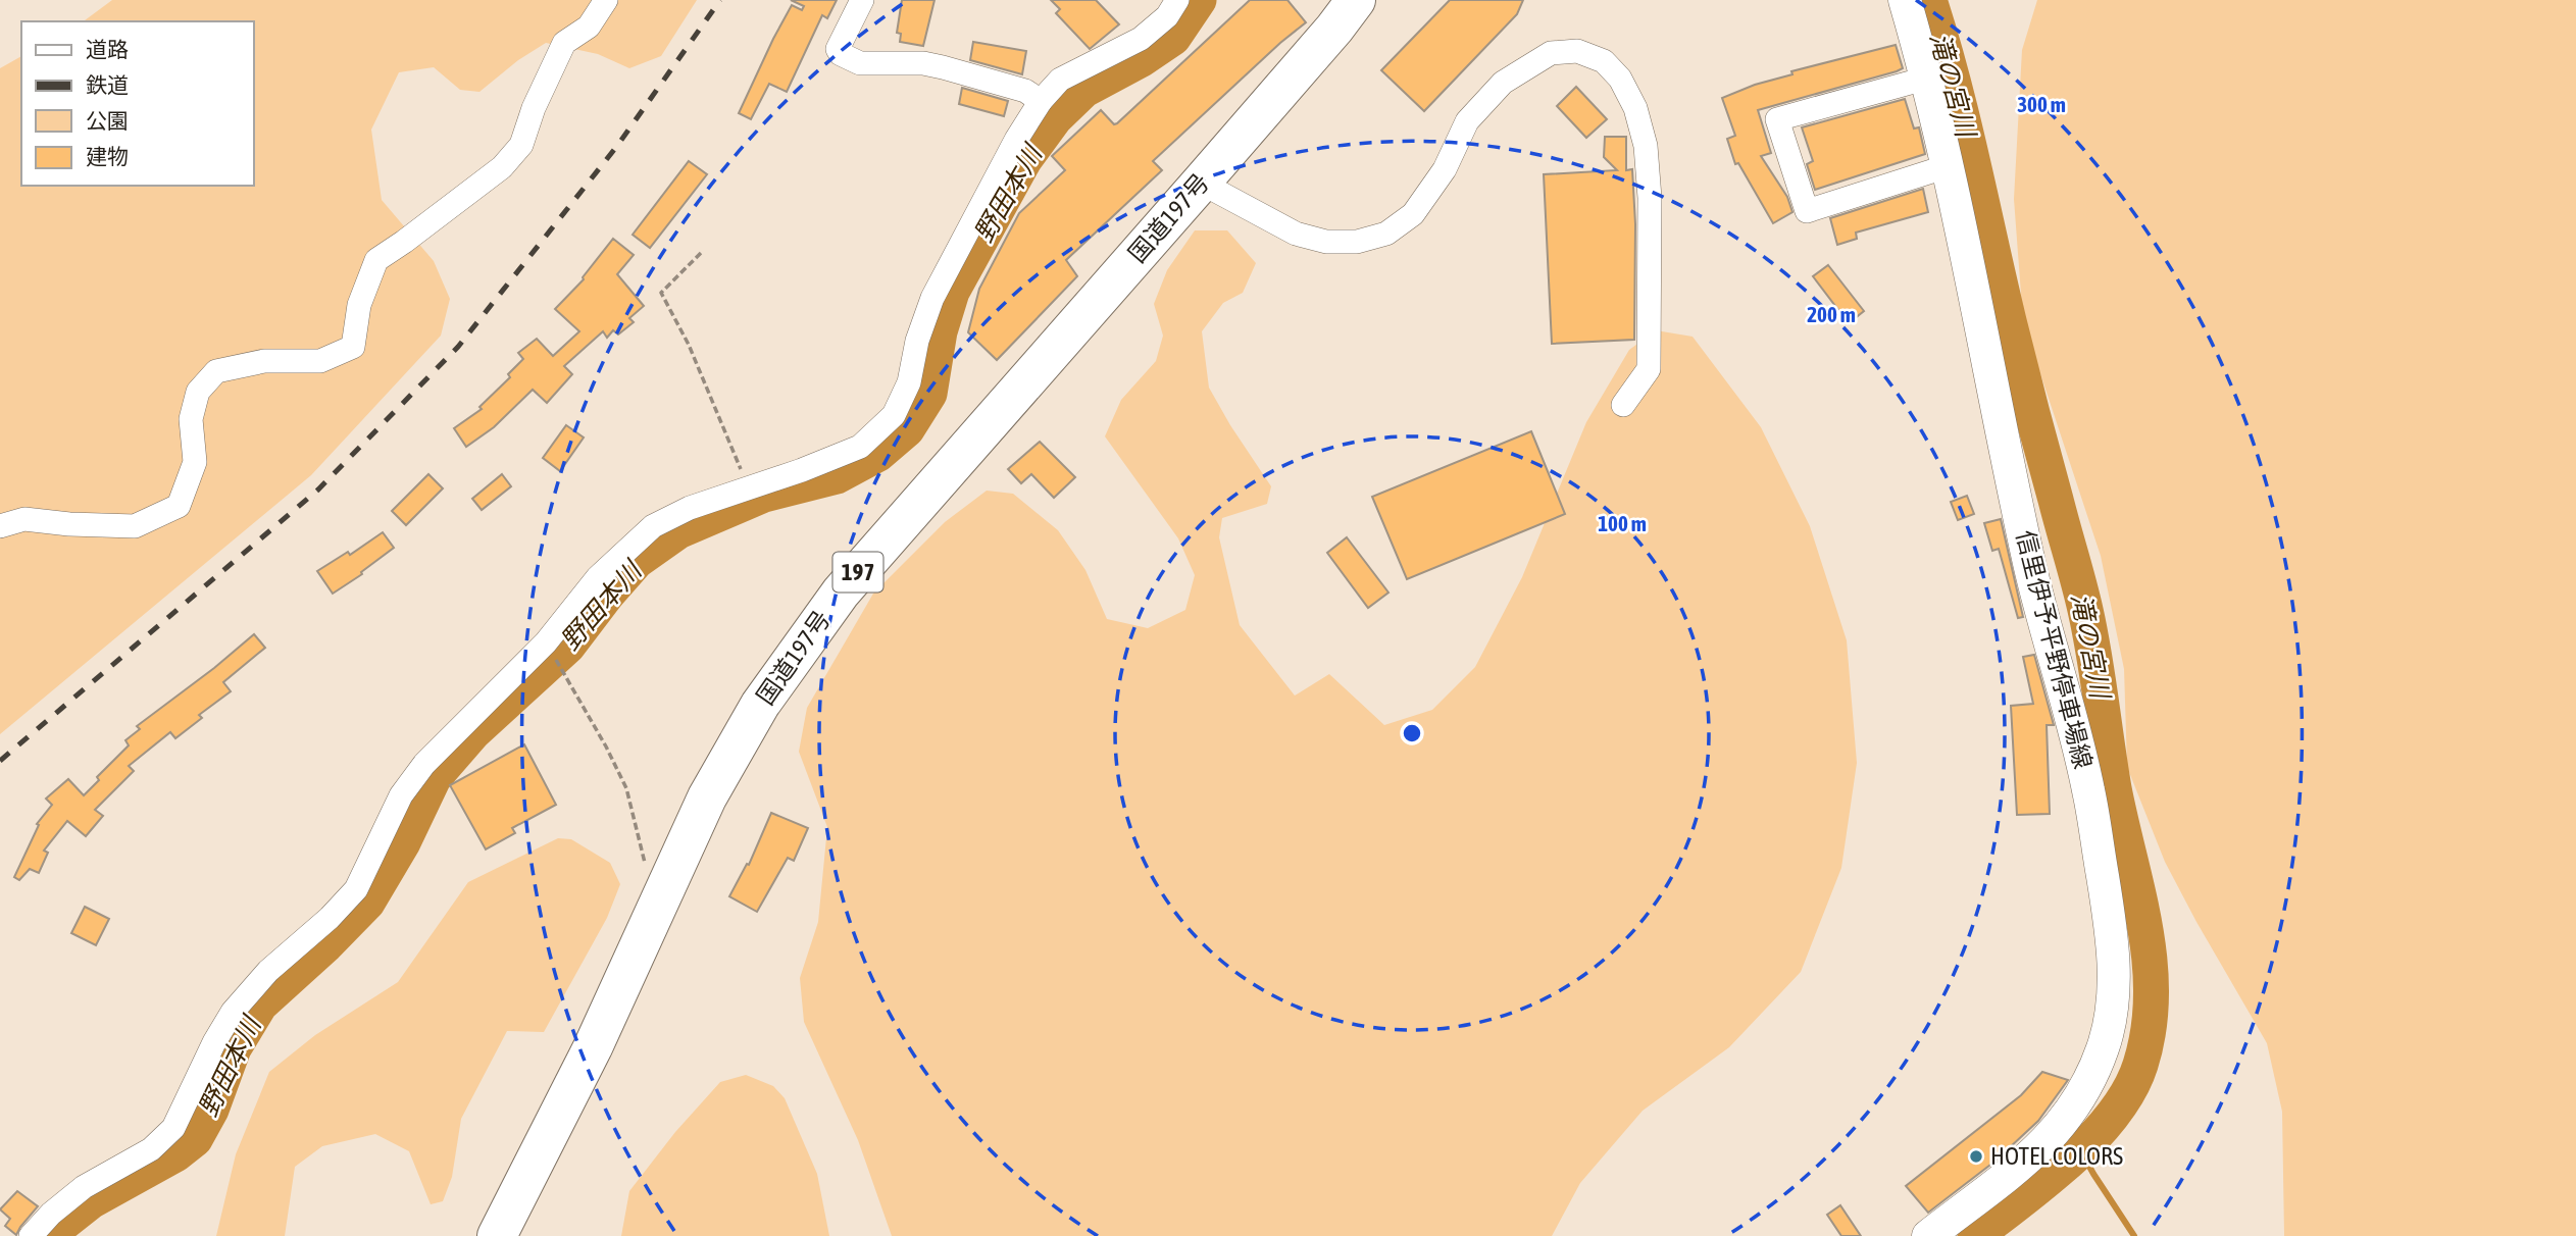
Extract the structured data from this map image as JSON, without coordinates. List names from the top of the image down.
{
  "streets": {
    "highway": ["国道197号", "197"],
    "main road": ["信里伊予平野停車場線"]
  },
  "water": ["滝の宮川", "野田本川"],
  "places": ["HOTEL COLORS"],
  "legend": [
    "道路",
    "鉄道",
    "公園",
    "建物"
  ],
  "rings": ["300 m", "200 m", "100 m"]
}
